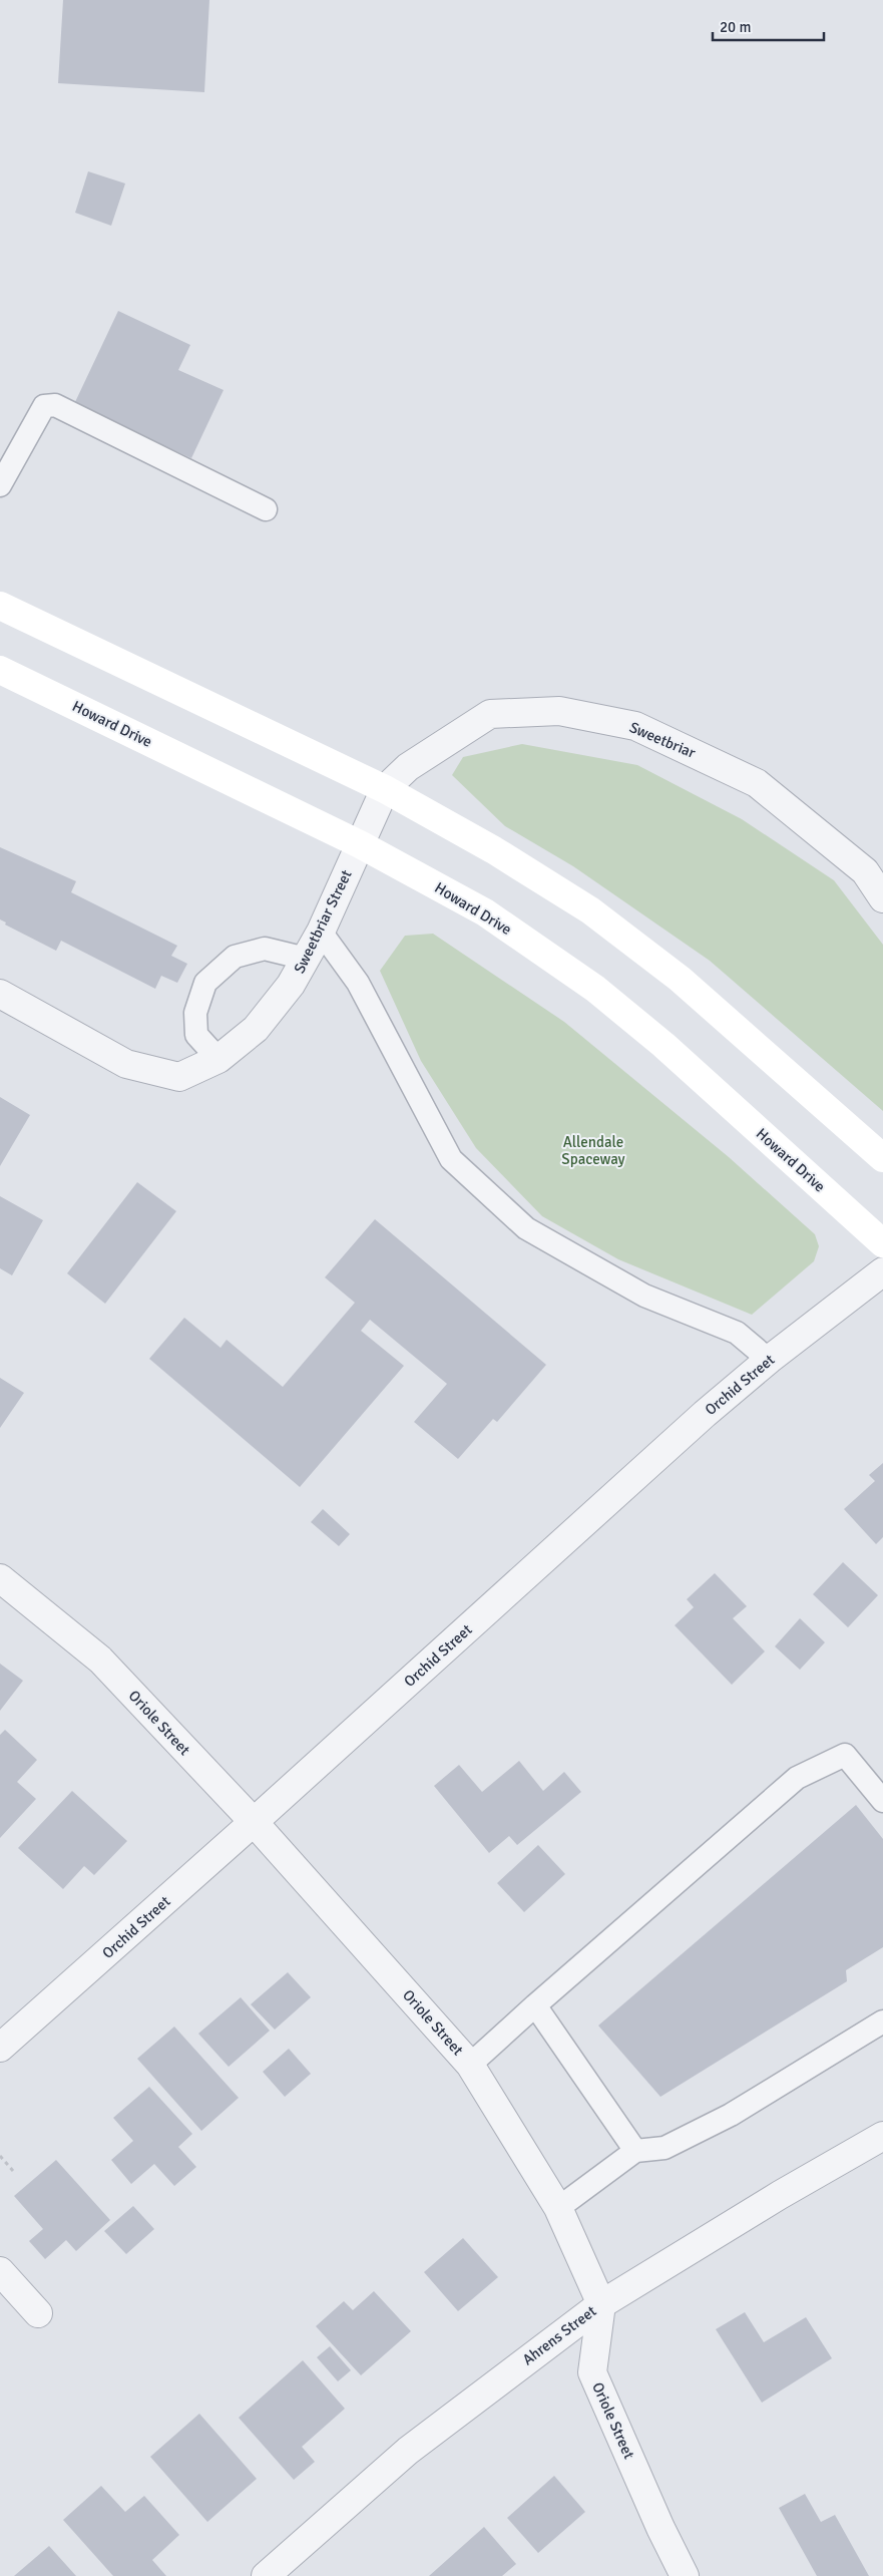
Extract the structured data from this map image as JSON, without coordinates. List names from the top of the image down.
{
  "streets": {
    "main road": ["Howard Drive"],
    "street": [
      "Sweetbriar",
      "Sweetbriar Street",
      "Orchid Street",
      "Oriole Street",
      "Ahrens Street"
    ]
  },
  "crossings": [
    ["Howard Drive", "Sweetbriar Street"],
    ["Sweetbriar", "Sweetbriar Street"],
    ["Orchid Street", "Oriole Street"],
    ["Oriole Street", "Ahrens Street"]
  ],
  "parks": ["Allendale Spaceway"],
  "scale_bar": "20 m"
}
